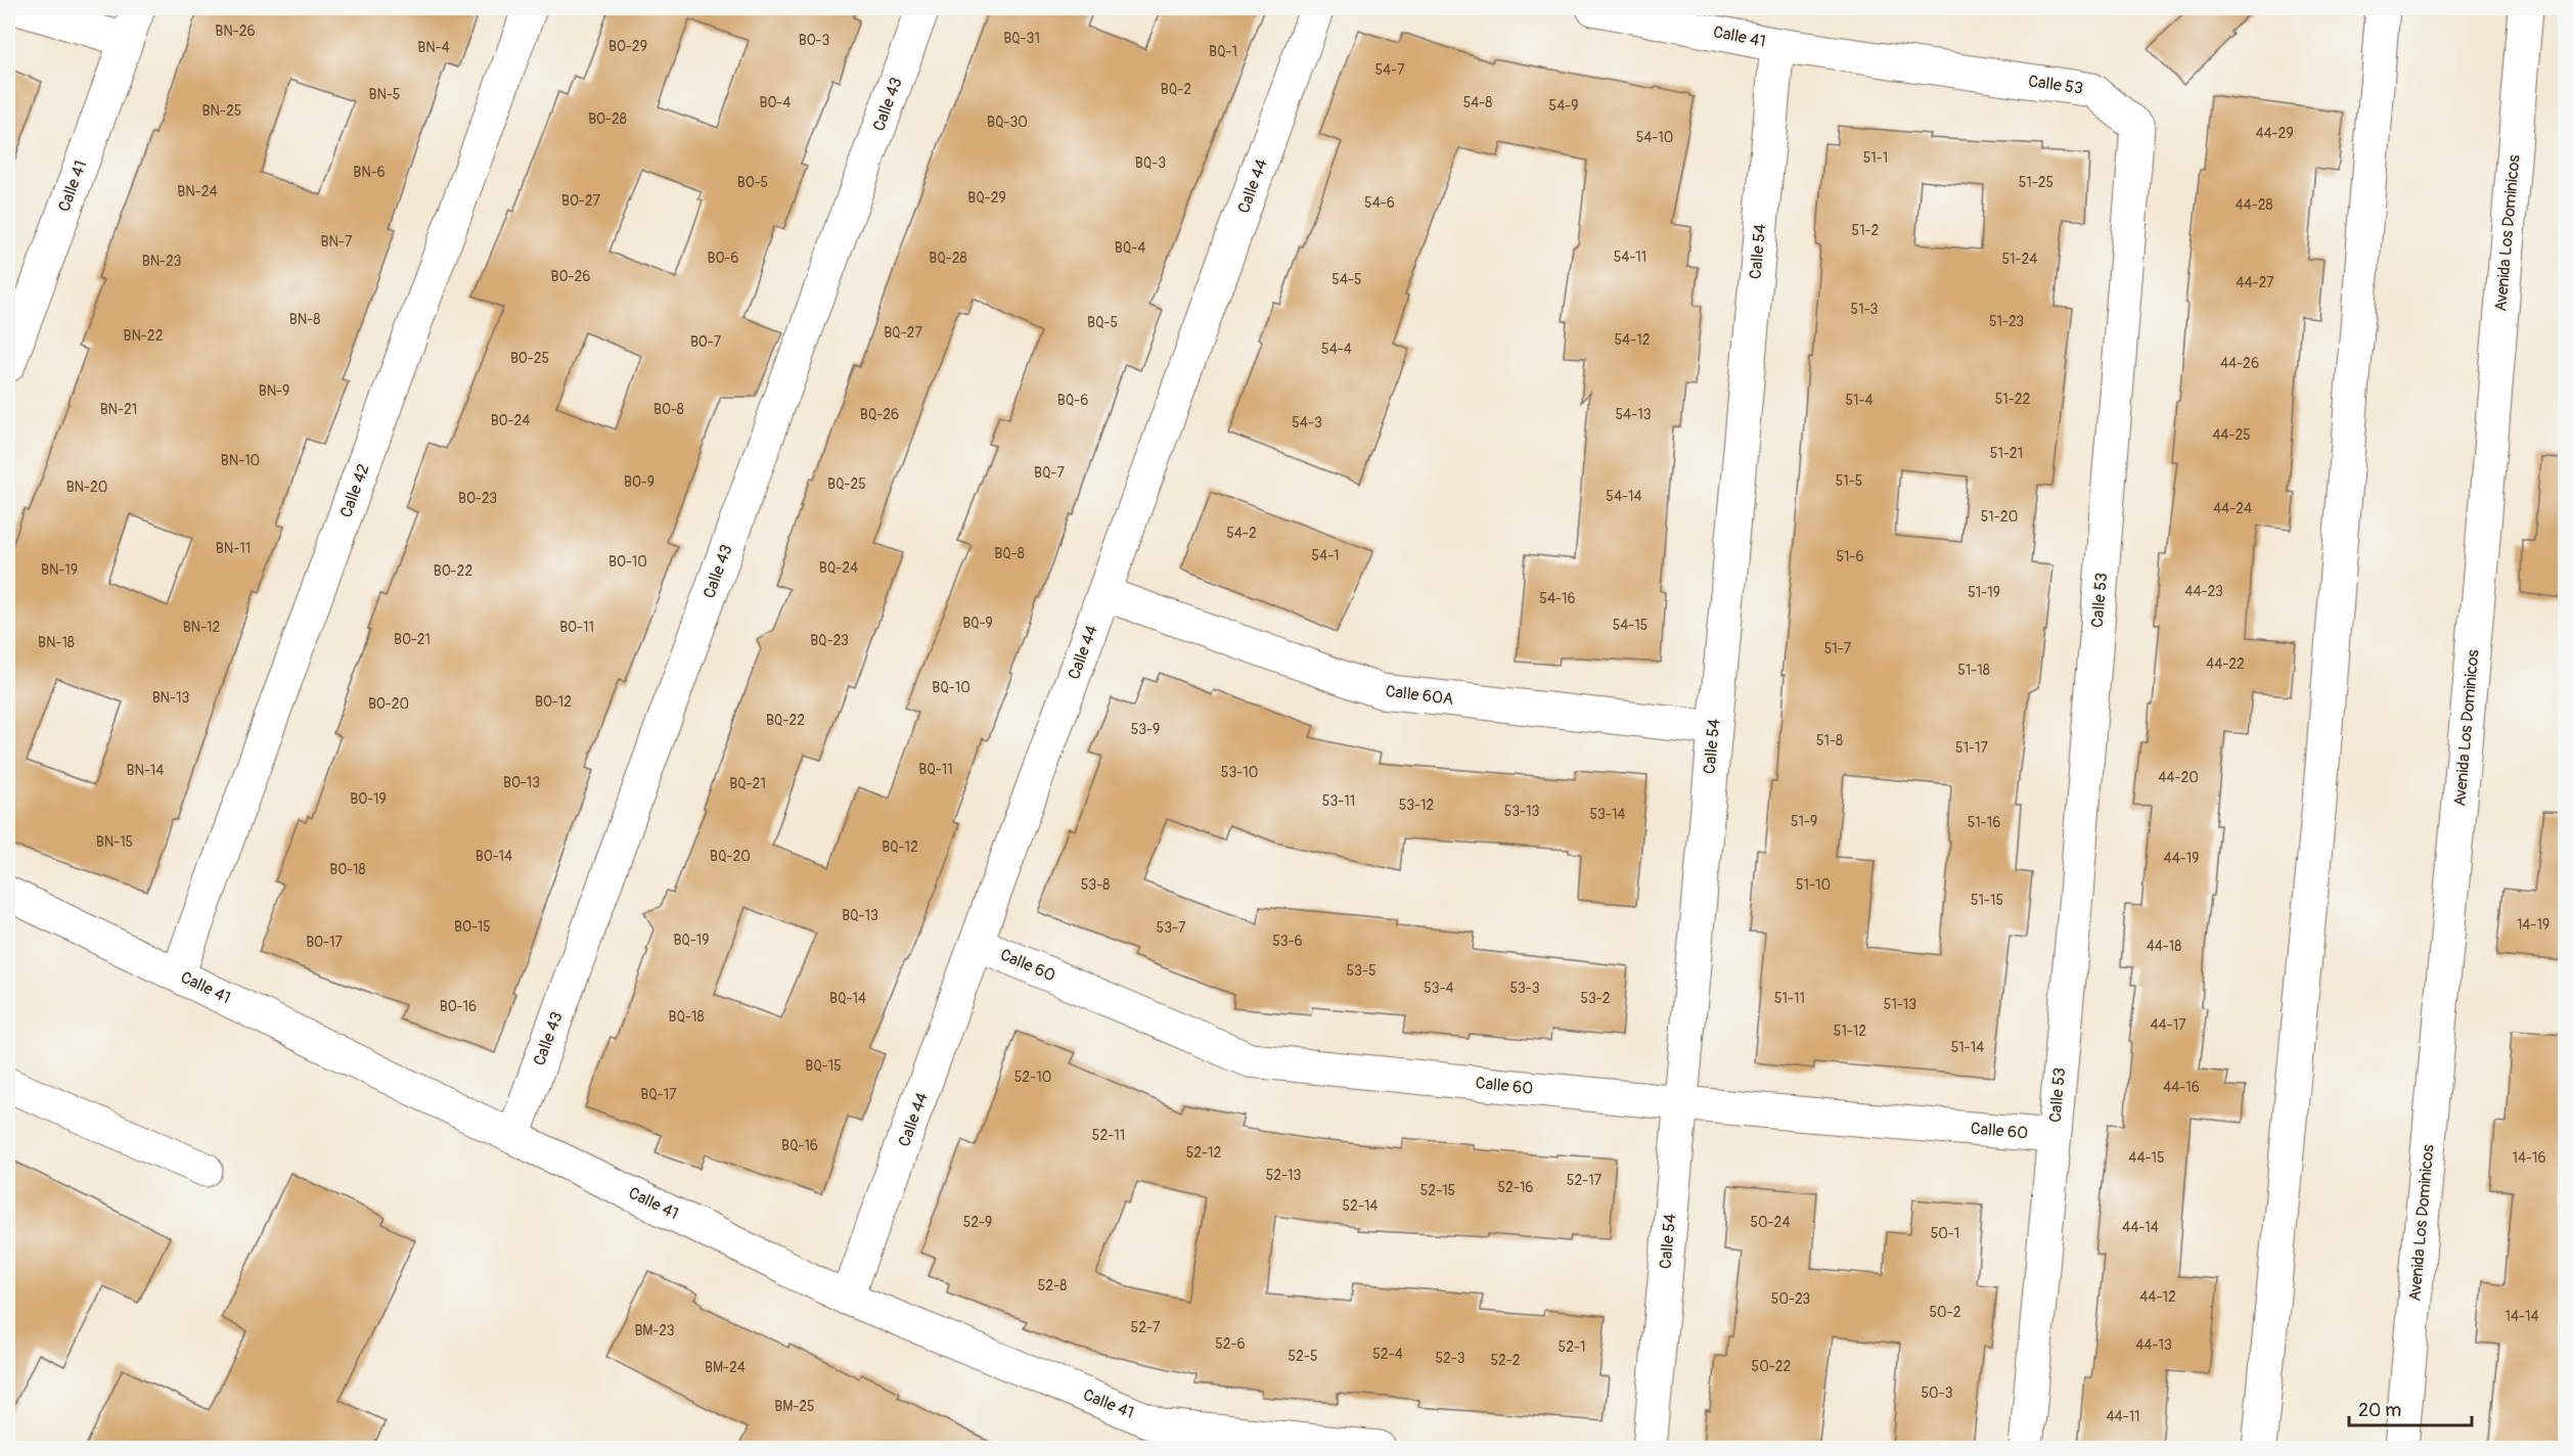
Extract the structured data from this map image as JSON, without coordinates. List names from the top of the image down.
{
  "streets": {
    "street": [
      "Calle 41",
      "Calle 53",
      "Calle 43",
      "Calle 44",
      "Avenida Los Dominicos",
      "Calle 54",
      "Calle 42",
      "Calle 60A",
      "Calle 60"
    ]
  },
  "crossings": [
    ["Calle 41", "Calle 53"],
    ["Calle 41", "Calle 43"],
    ["Calle 41", "Calle 44"],
    ["Calle 41", "Calle 54"],
    ["Calle 41", "Calle 42"],
    ["Calle 53", "Calle 54"],
    ["Calle 53", "Calle 60"],
    ["Calle 44", "Calle 60A"],
    ["Calle 44", "Calle 60"],
    ["Calle 54", "Calle 60A"],
    ["Calle 54", "Calle 60"]
  ],
  "house_numbers": [
    "BN-26",
    "BQ-31",
    "BO-3",
    "BO-29",
    "BN-4",
    "BQ-1",
    "54-7",
    "BQ-2",
    "BN-5",
    "BO-4",
    "54-8",
    "54-9",
    "BN-25",
    "BO-28",
    "BQ-30",
    "44-29",
    "54-10",
    "51-1",
    "BQ-3",
    "BN-6",
    "BO-5",
    "51-25",
    "BN-24",
    "BQ-29",
    "BO-27",
    "54-6",
    "44-28",
    "51-2",
    "BN-7",
    "BQ-4",
    "54-11",
    "BO-6",
    "BQ-28",
    "51-24",
    "BN-23",
    "BO-26",
    "54-5",
    "44-27",
    "51-3",
    "BN-8",
    "51-23",
    "BQ-5",
    "BQ-27",
    "BN-22",
    "54-12",
    "BO-7",
    "54-4",
    "BO-25",
    "44-26",
    "BN-9",
    "51-22",
    "BQ-6",
    "51-4",
    "BN-21",
    "BO-8",
    "BQ-26",
    "54-13",
    "BO-24",
    "54-3",
    "44-25",
    "51-21",
    "BN-10",
    "BQ-7",
    "51-5",
    "BO-9",
    "BQ-25",
    "BN-20",
    "54-14",
    "BO-23",
    "44-24",
    "51-20",
    "54-2",
    "BN-11",
    "BQ-8",
    "54-1",
    "51-6",
    "BO-10",
    "BQ-24",
    "BN-19",
    "BO-22",
    "44-23",
    "51-19",
    "54-16",
    "BQ-9",
    "54-15",
    "BN-12",
    "BO-11",
    "BO-21",
    "BQ-23",
    "BN-18",
    "51-7",
    "44-22",
    "51-18",
    "BQ-10",
    "BN-13",
    "BO-12",
    "BO-20",
    "BQ-22",
    "53-9",
    "51-8",
    "51-17",
    "BQ-11",
    "BN-14",
    "53-10",
    "44-20",
    "BO-13",
    "BQ-21",
    "BO-19",
    "53-11",
    "53-12",
    "53-13",
    "53-14",
    "51-9",
    "51-16",
    "BN-15",
    "BQ-12",
    "BO-14",
    "BQ-20",
    "44-19",
    "BO-18",
    "53-8",
    "51-10",
    "51-15",
    "BQ-13",
    "14-19",
    "BO-15",
    "53-7",
    "BQ-19",
    "53-6",
    "BO-17",
    "44-18",
    "53-5",
    "53-4",
    "53-3",
    "BQ-14",
    "53-2",
    "51-11",
    "51-13",
    "BO-16",
    "BQ-18",
    "44-17",
    "51-12",
    "51-14",
    "BQ-15",
    "52-10",
    "44-16",
    "BQ-17",
    "52-11",
    "BQ-16",
    "52-12",
    "44-15",
    "14-16",
    "52-13",
    "52-17",
    "52-16",
    "52-15",
    "52-14",
    "52-9",
    "50-24",
    "44-14",
    "50-1",
    "52-8",
    "44-12",
    "50-23",
    "50-2",
    "14-14",
    "52-7",
    "BM-23",
    "52-6",
    "44-13",
    "52-1",
    "52-4",
    "52-5",
    "52-3",
    "52-2",
    "50-22",
    "BM-24",
    "50-3",
    "BM-25",
    "44-11"
  ],
  "scale_bar": "20 m"
}
